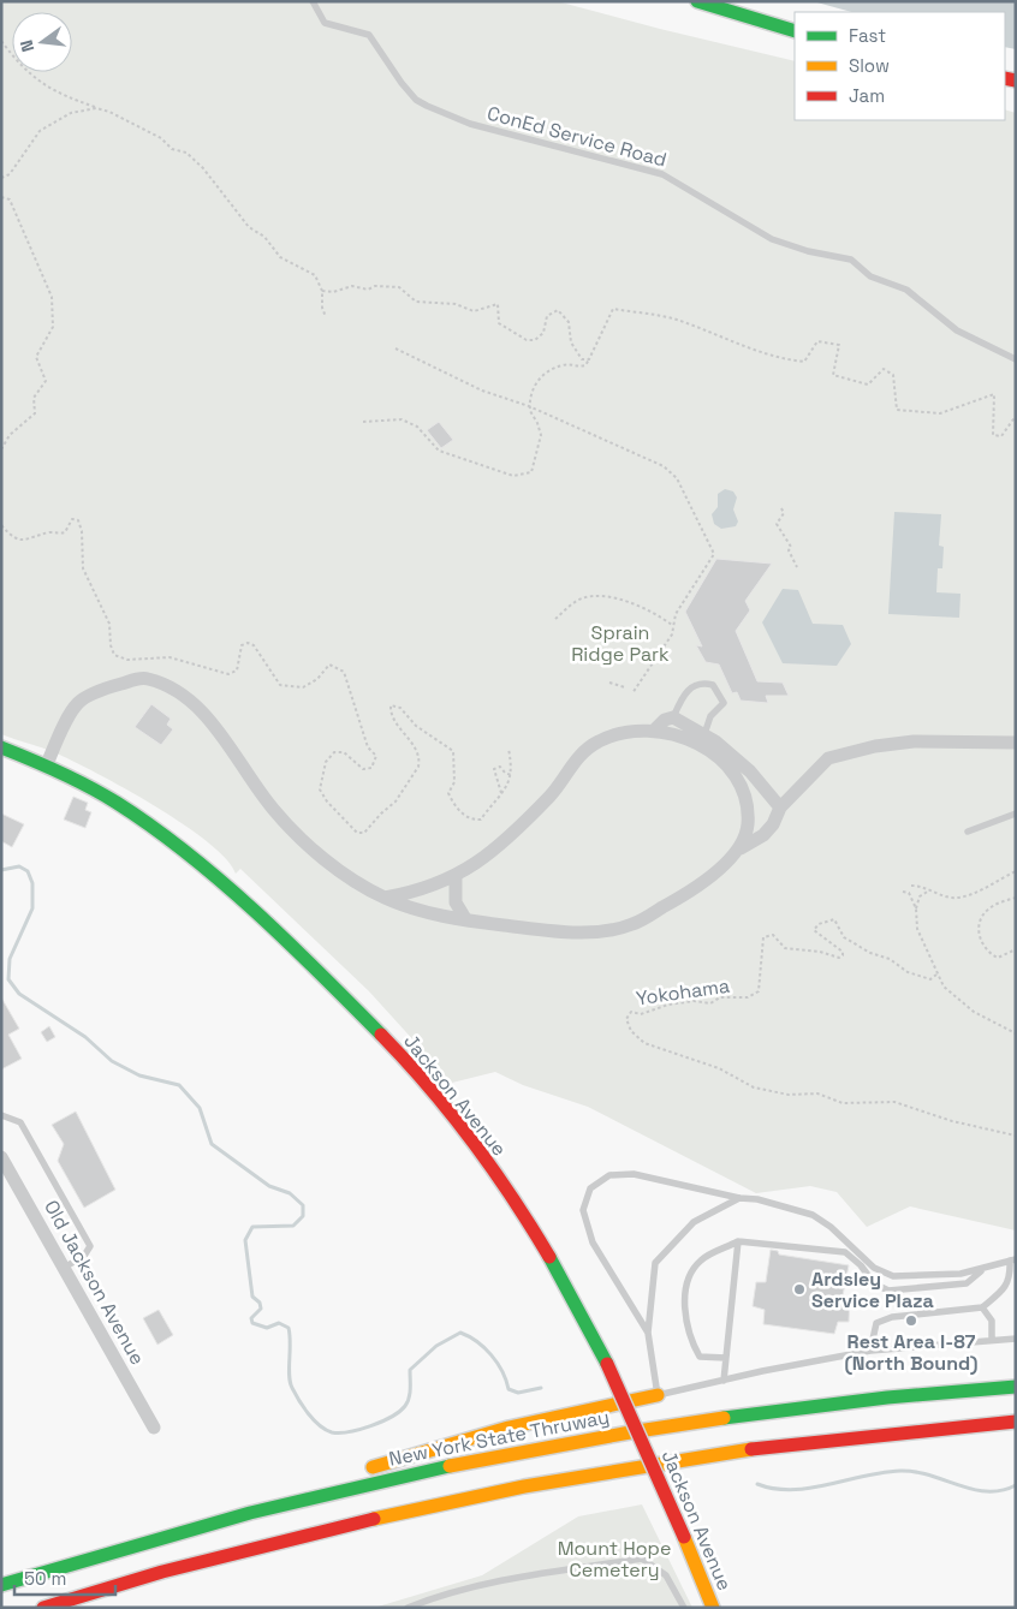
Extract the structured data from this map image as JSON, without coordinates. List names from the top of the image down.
{
  "streets": {
    "main road": ["Jackson Avenue", "New York State Thruway"],
    "street": ["Old Jackson Avenue"],
    "lane": ["ConEd Service Road"],
    "path": ["Yokohama"]
  },
  "parks": ["Sprain Ridge Park", "Mount Hope Cemetery"],
  "places": ["Ardsley Service Plaza", "Rest Area I-87 (North Bound)"],
  "legend": ["Fast", "Slow", "Jam"],
  "scale_bar": "50 m",
  "north": "left"
}
